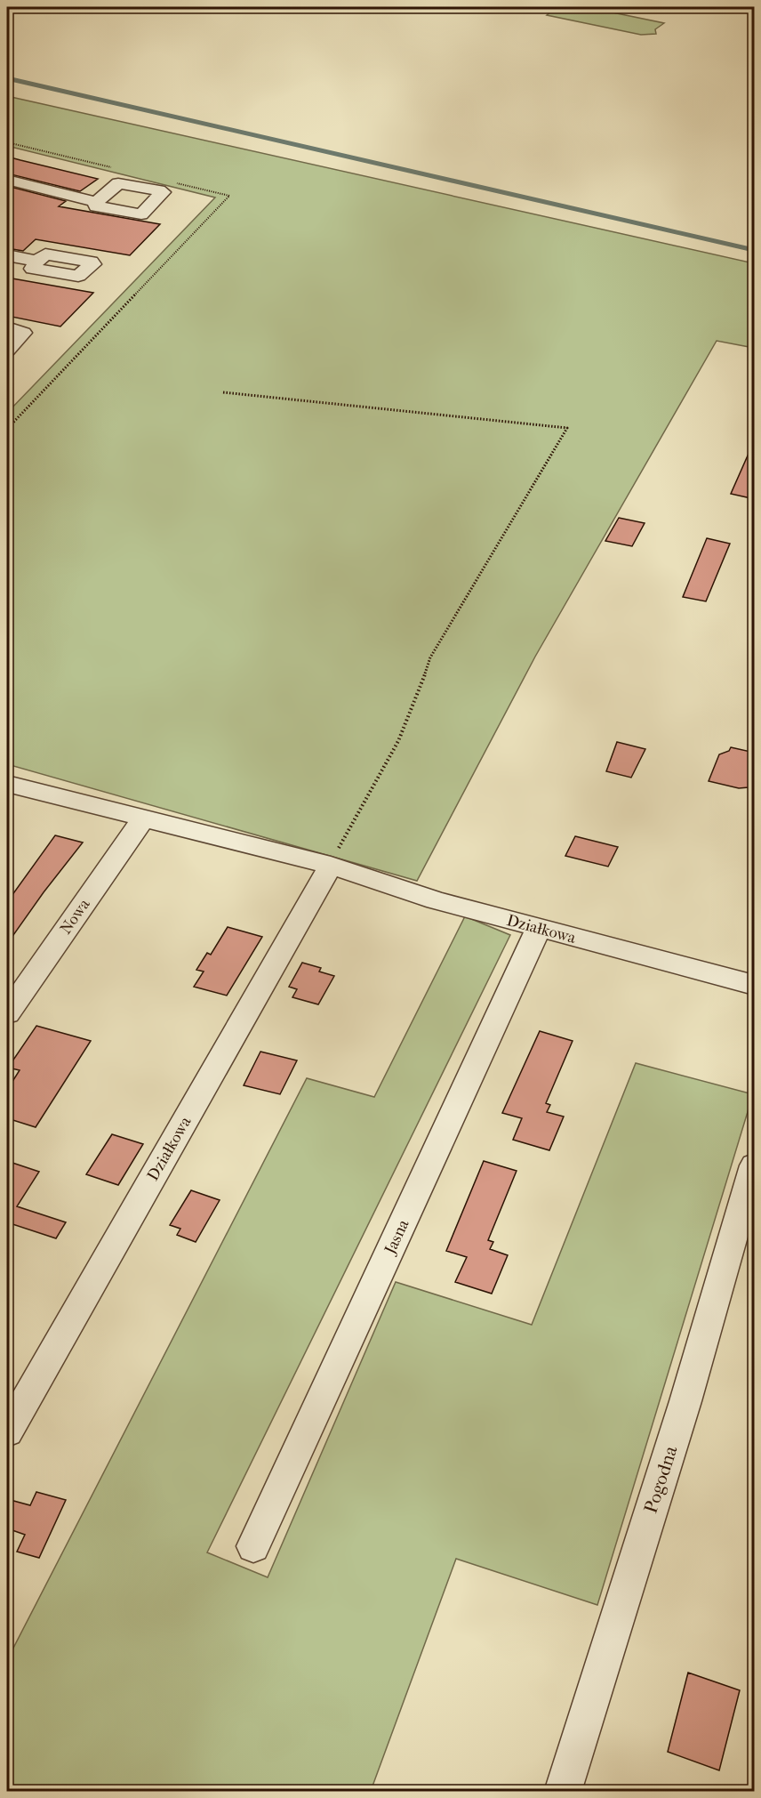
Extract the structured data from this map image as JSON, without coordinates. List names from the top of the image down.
{
  "streets": {
    "street": [
      "Nowa",
      "Działkowa",
      "Jasna",
      "Pogodna"
    ]
  },
  "crossings": [
    ["Nowa", "Działkowa"],
    ["Działkowa", "Jasna"]
  ]
}
